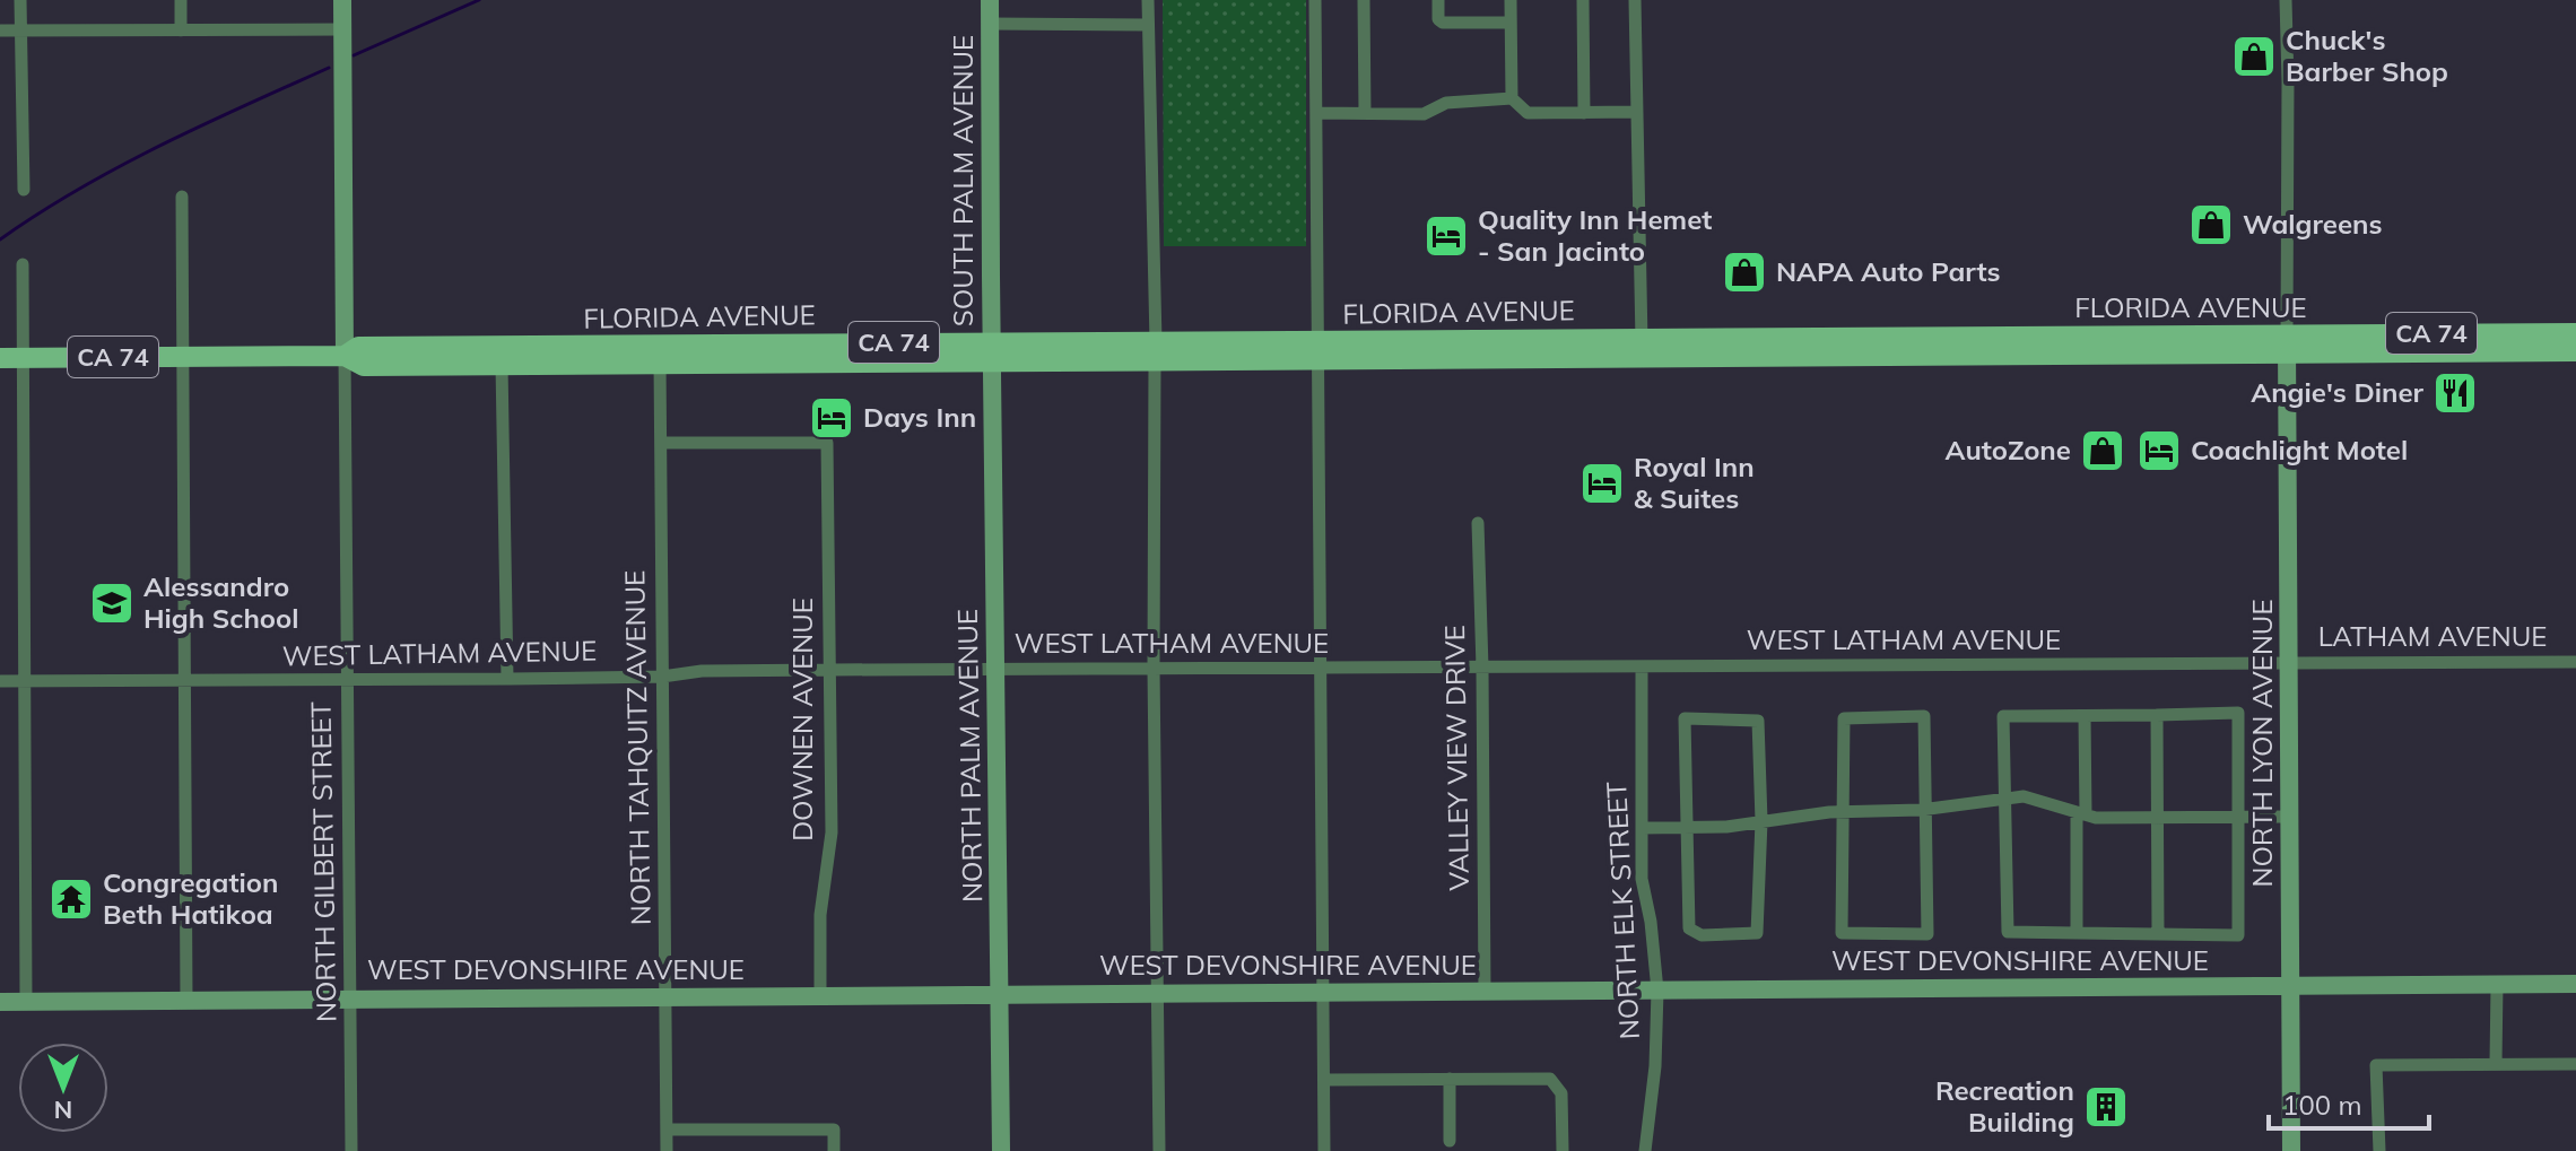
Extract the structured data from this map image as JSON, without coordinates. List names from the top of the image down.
{
  "streets": {
    "main road": ["FLORIDA AVENUE", "CA 74"],
    "street": [
      "SOUTH PALM AVENUE",
      "LATHAM AVENUE",
      "WEST LATHAM AVENUE",
      "DOWNEN AVENUE",
      "NORTH LYON AVENUE",
      "NORTH TAHQUITZ AVENUE",
      "NORTH PALM AVENUE",
      "VALLEY VIEW DRIVE",
      "NORTH GILBERT STREET",
      "NORTH ELK STREET",
      "WEST DEVONSHIRE AVENUE"
    ]
  },
  "crossings": [
    ["SOUTH PALM AVENUE", "FLORIDA AVENUE"],
    ["SOUTH PALM AVENUE", "NORTH PALM AVENUE"],
    ["FLORIDA AVENUE", "NORTH LYON AVENUE"],
    ["FLORIDA AVENUE", "NORTH TAHQUITZ AVENUE"],
    ["FLORIDA AVENUE", "NORTH PALM AVENUE"],
    ["FLORIDA AVENUE", "NORTH GILBERT STREET"],
    ["LATHAM AVENUE", "WEST LATHAM AVENUE"],
    ["LATHAM AVENUE", "NORTH LYON AVENUE"],
    ["WEST LATHAM AVENUE", "DOWNEN AVENUE"],
    ["WEST LATHAM AVENUE", "NORTH LYON AVENUE"],
    ["WEST LATHAM AVENUE", "NORTH TAHQUITZ AVENUE"],
    ["WEST LATHAM AVENUE", "NORTH PALM AVENUE"],
    ["WEST LATHAM AVENUE", "VALLEY VIEW DRIVE"],
    ["WEST LATHAM AVENUE", "NORTH GILBERT STREET"],
    ["WEST LATHAM AVENUE", "NORTH ELK STREET"],
    ["DOWNEN AVENUE", "NORTH TAHQUITZ AVENUE"],
    ["DOWNEN AVENUE", "WEST DEVONSHIRE AVENUE"],
    ["NORTH LYON AVENUE", "WEST DEVONSHIRE AVENUE"],
    ["NORTH TAHQUITZ AVENUE", "WEST DEVONSHIRE AVENUE"],
    ["NORTH PALM AVENUE", "WEST DEVONSHIRE AVENUE"],
    ["VALLEY VIEW DRIVE", "WEST DEVONSHIRE AVENUE"],
    ["NORTH GILBERT STREET", "WEST DEVONSHIRE AVENUE"],
    ["NORTH ELK STREET", "WEST DEVONSHIRE AVENUE"]
  ],
  "places": {
    "shop": [
      "Chuck's Barber Shop",
      "Walgreens",
      "NAPA Auto Parts",
      "AutoZone"
    ],
    "hotel": [
      "Quality Inn Hemet - San Jacinto",
      "Days Inn",
      "Coachlight Motel",
      "Royal Inn & Suites"
    ],
    "restaurant": ["Angie's Diner"],
    "school or university": ["Alessandro High School"],
    "temple": ["Congregation Beth Hatikoa"],
    "building": ["Recreation Building"]
  },
  "scale_bar": "100 m",
  "north": "bottom"
}
